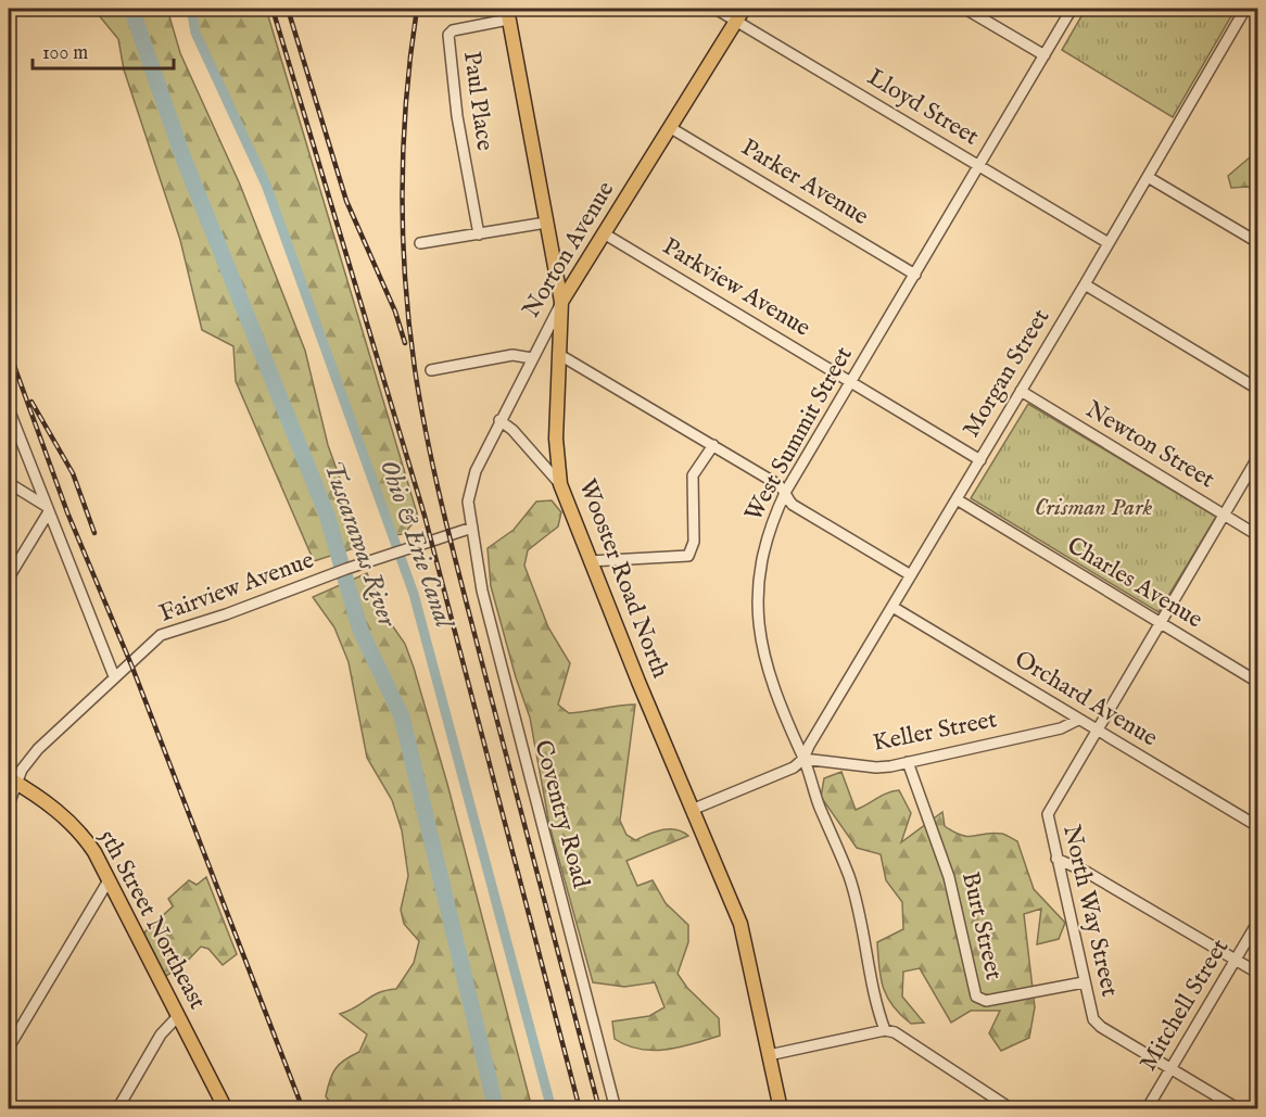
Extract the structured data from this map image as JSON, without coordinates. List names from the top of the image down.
{
  "streets": {
    "main road": ["Norton Avenue", "Wooster Road North", "5th Street Northeast"],
    "street": [
      "Paul Place",
      "Lloyd Street",
      "Parker Avenue",
      "Parkview Avenue",
      "Morgan Street",
      "West Summit Street",
      "Newton Street",
      "Charles Avenue",
      "Fairview Avenue",
      "Orchard Avenue",
      "Keller Street",
      "Coventry Road",
      "North Way Street",
      "Burt Street",
      "Mitchell Street"
    ]
  },
  "crossings": [
    ["Paul Place", "Wooster Road North"],
    ["Lloyd Street", "Norton Avenue"],
    ["Lloyd Street", "Morgan Street"],
    ["Lloyd Street", "West Summit Street"],
    ["Parker Avenue", "Norton Avenue"],
    ["Parker Avenue", "West Summit Street"],
    ["Norton Avenue", "Parkview Avenue"],
    ["Norton Avenue", "Wooster Road North"],
    ["Norton Avenue", "Fairview Avenue"],
    ["Norton Avenue", "Coventry Road"],
    ["Parkview Avenue", "Morgan Street"],
    ["Parkview Avenue", "West Summit Street"],
    ["Morgan Street", "West Summit Street"],
    ["Morgan Street", "Newton Street"],
    ["Morgan Street", "Charles Avenue"],
    ["Morgan Street", "Orchard Avenue"],
    ["Morgan Street", "Keller Street"],
    ["West Summit Street", "Keller Street"],
    ["Newton Street", "North Way Street"],
    ["Charles Avenue", "North Way Street"],
    ["Fairview Avenue", "Coventry Road"],
    ["Fairview Avenue", "5th Street Northeast"],
    ["Orchard Avenue", "Keller Street"],
    ["Orchard Avenue", "North Way Street"],
    ["Keller Street", "Burt Street"],
    ["North Way Street", "Burt Street"],
    ["North Way Street", "Mitchell Street"]
  ],
  "water": ["Tuscarawas River", "Ohio & Erie Canal"],
  "parks": ["Crisman Park"],
  "scale_bar": "100 m"
}
